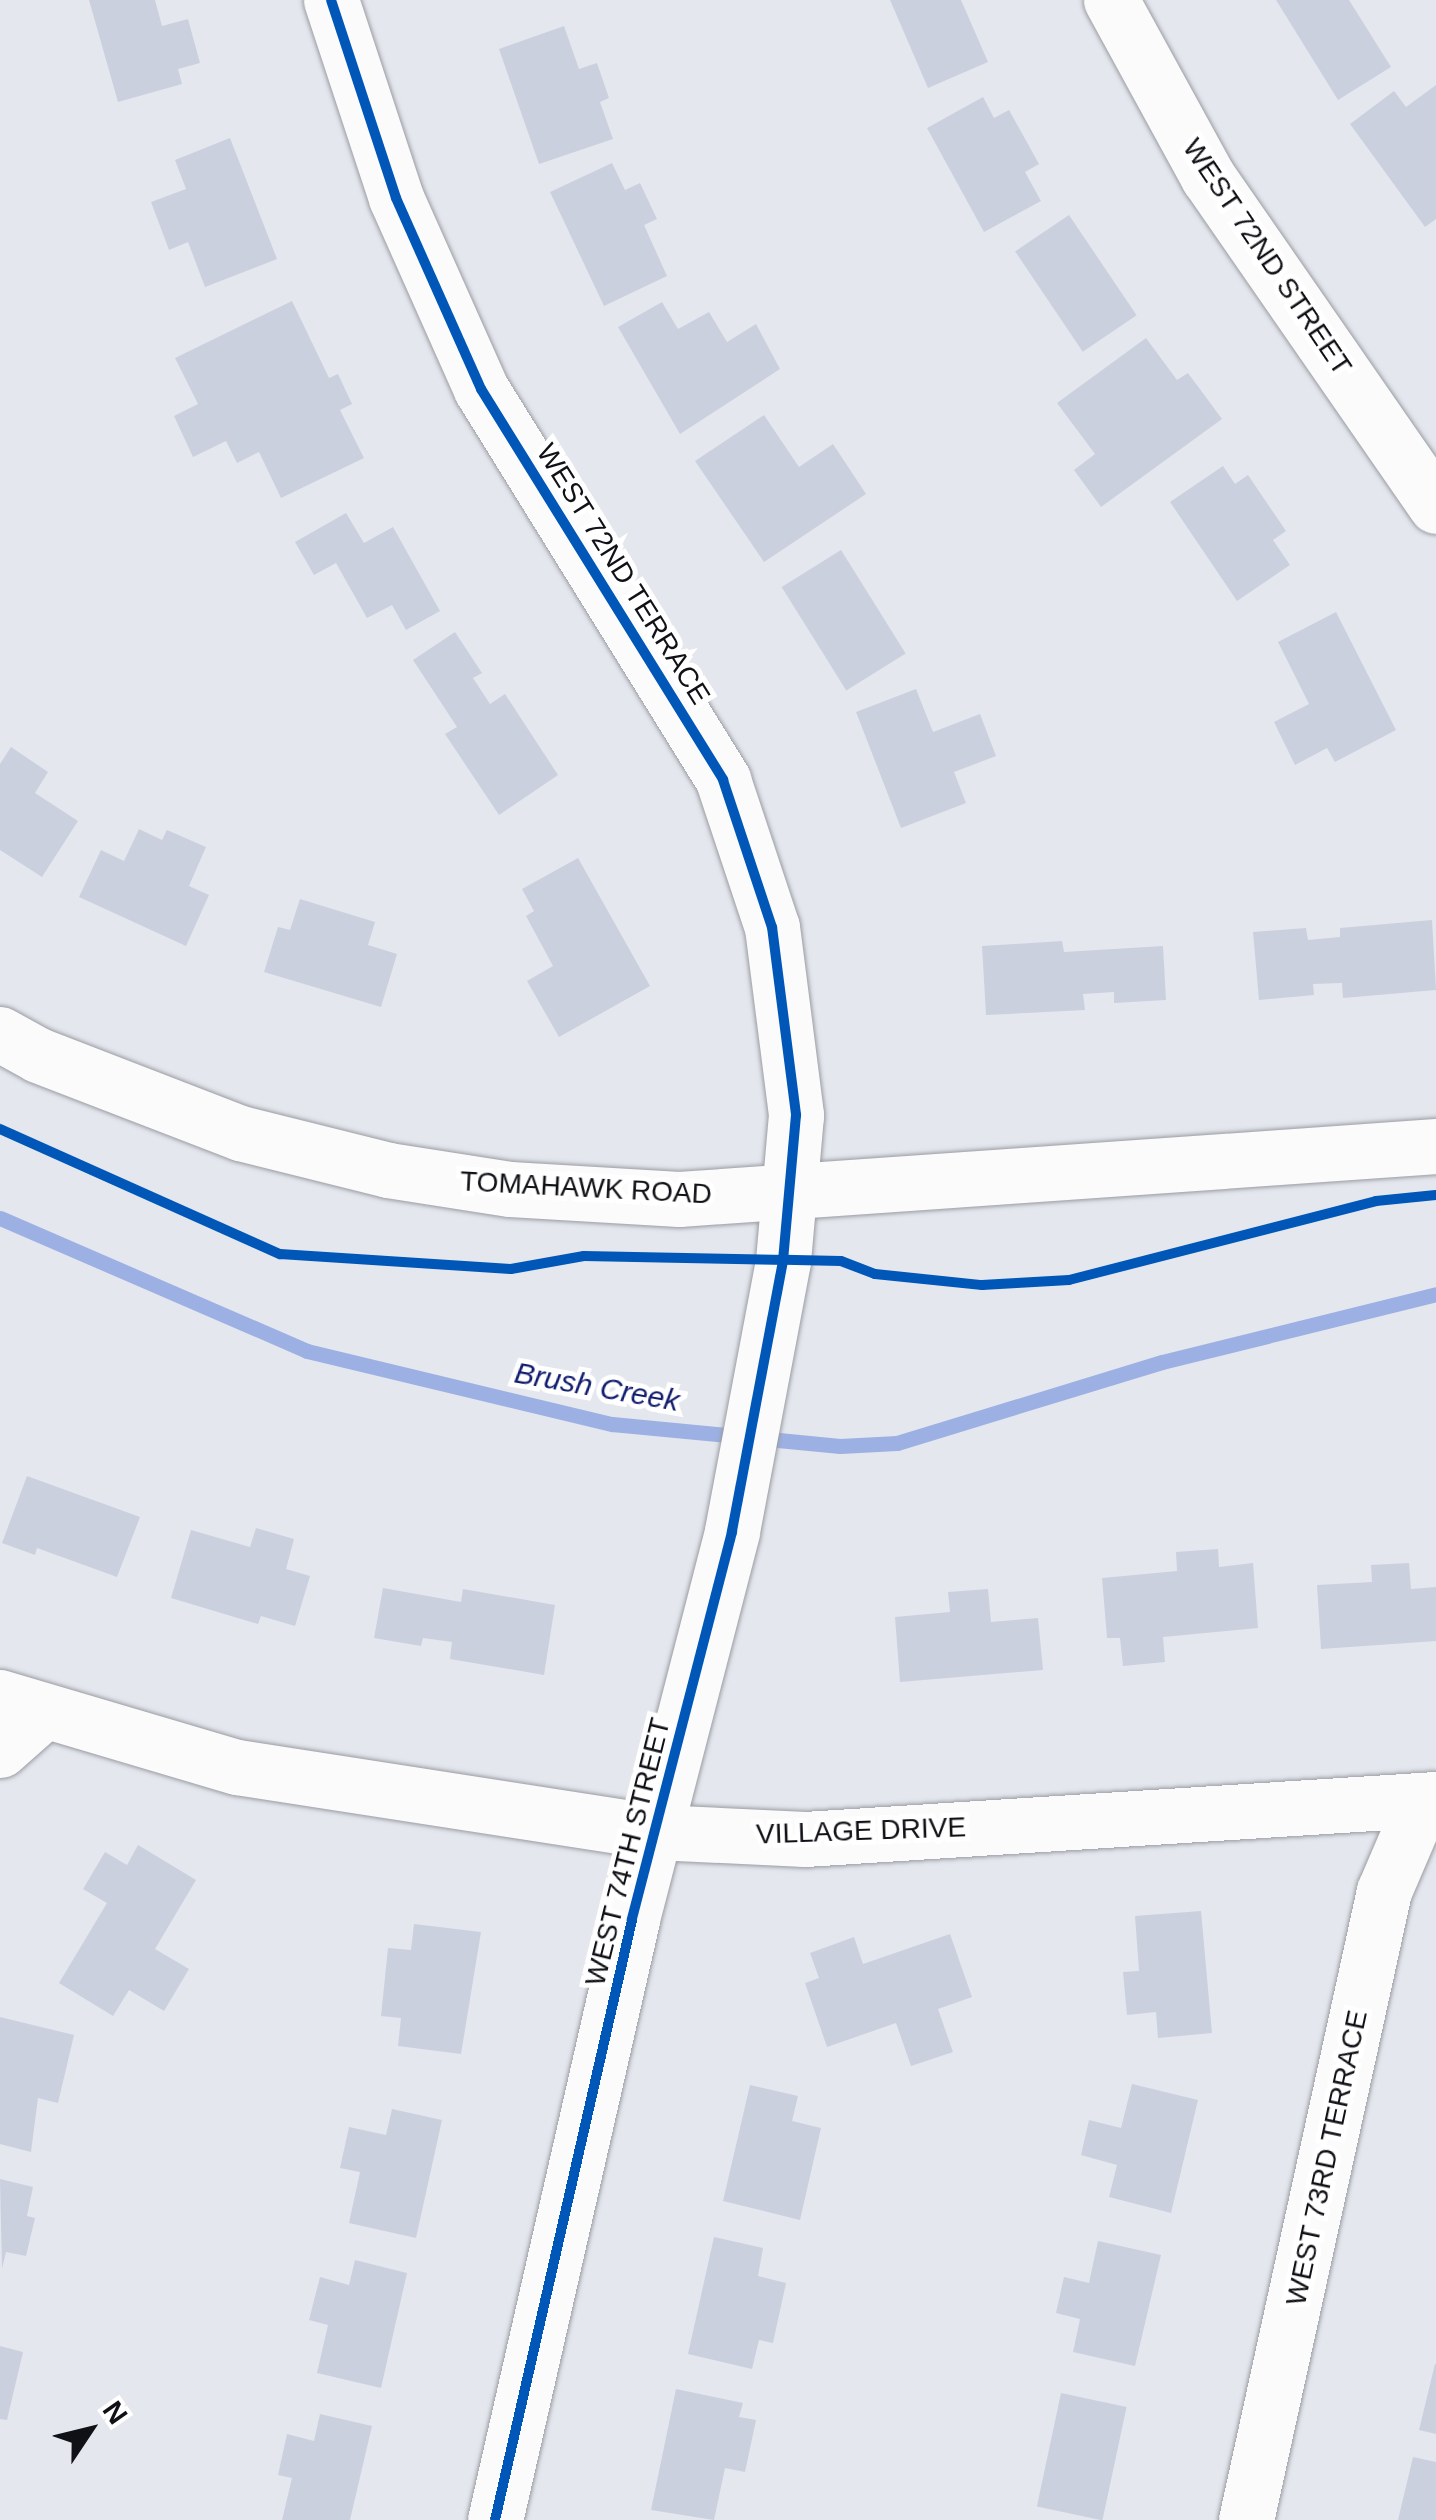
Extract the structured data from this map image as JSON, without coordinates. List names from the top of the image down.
{
  "streets": {
    "street": [
      "WEST 72ND STREET",
      "WEST 72ND TERRACE",
      "TOMAHAWK ROAD",
      "VILLAGE DRIVE",
      "WEST 74TH STREET",
      "WEST 73RD TERRACE"
    ]
  },
  "crossings": [
    ["WEST 72ND TERRACE", "TOMAHAWK ROAD"],
    ["WEST 72ND TERRACE", "WEST 74TH STREET"],
    ["TOMAHAWK ROAD", "WEST 74TH STREET"],
    ["VILLAGE DRIVE", "WEST 74TH STREET"],
    ["VILLAGE DRIVE", "WEST 73RD TERRACE"]
  ],
  "water": ["Brush Creek"],
  "north": "top right"
}
